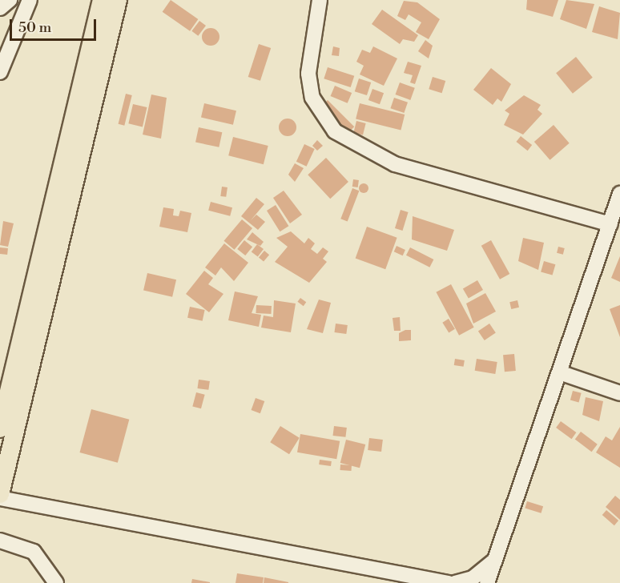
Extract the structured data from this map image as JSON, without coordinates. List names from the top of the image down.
{
  "scale_bar": "50 m"
}
